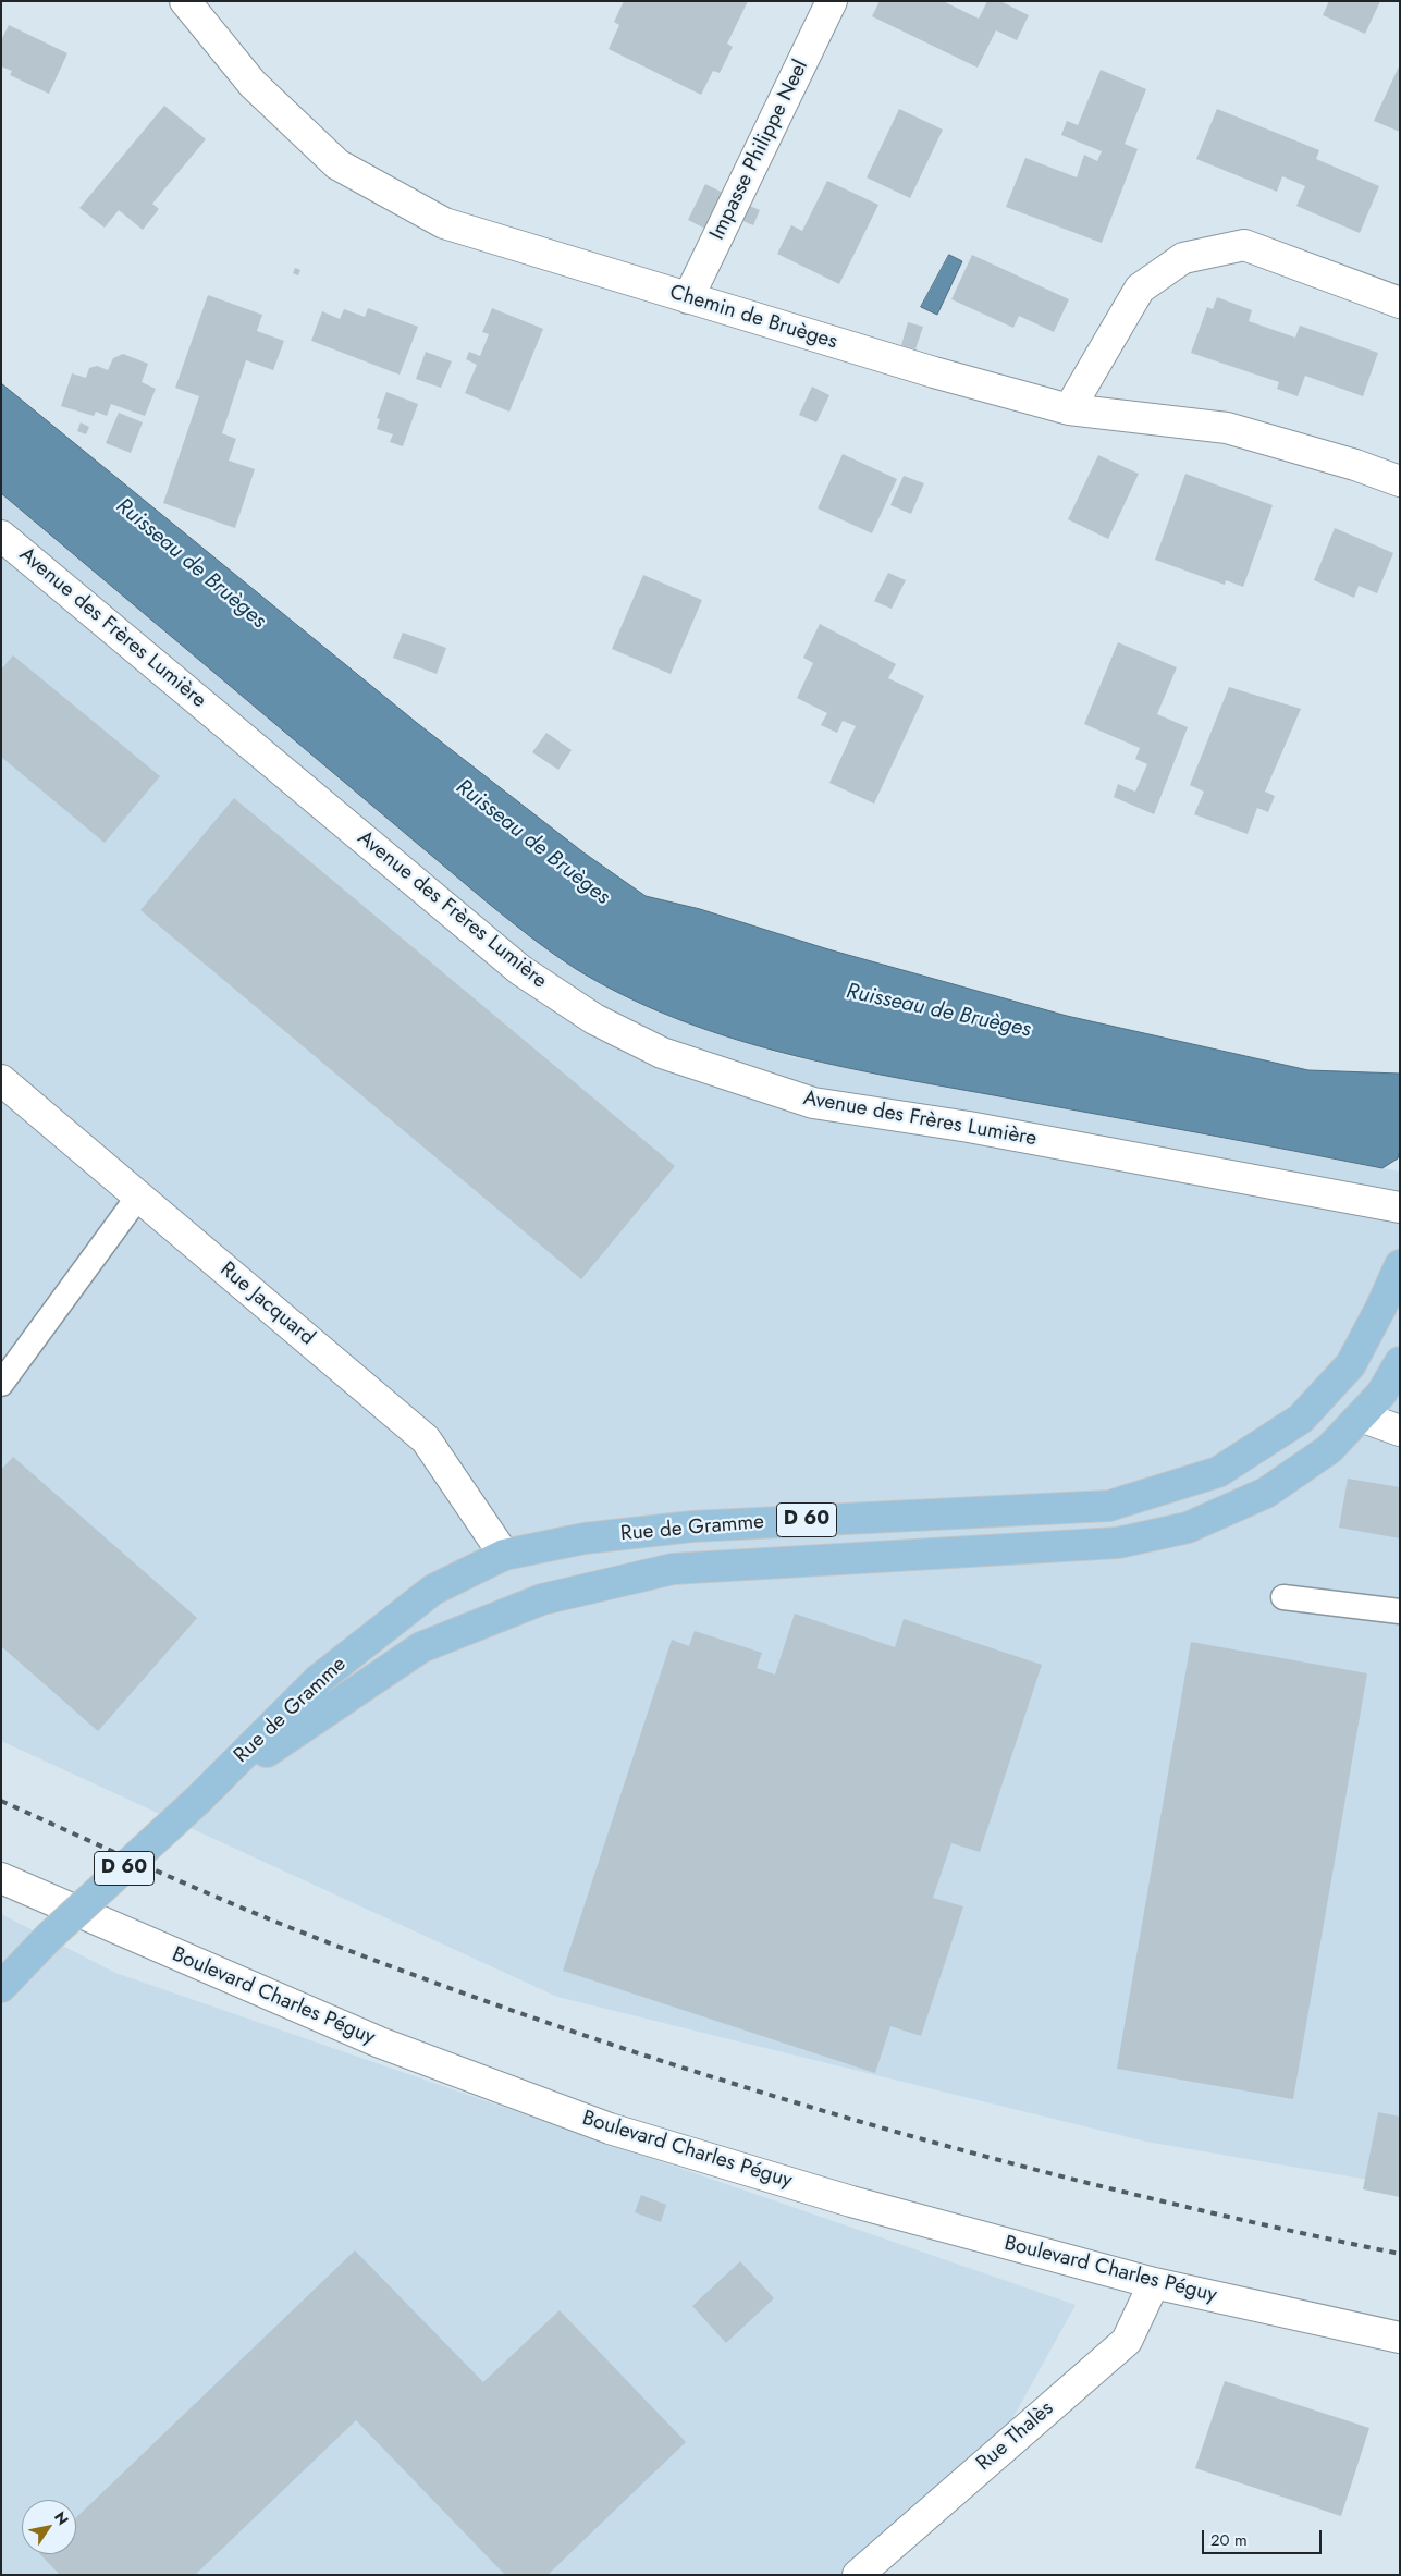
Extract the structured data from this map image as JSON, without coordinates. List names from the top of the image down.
{
  "streets": {
    "main road": ["D 60", "Rue de Gramme"],
    "street": [
      "Impasse Philippe Neel",
      "Chemin de Bruèges",
      "Avenue des Frères Lumière",
      "Rue Jacquard",
      "Boulevard Charles Péguy",
      "Rue Thalès"
    ]
  },
  "crossings": [
    ["Impasse Philippe Neel", "Chemin de Bruèges"],
    ["Rue Jacquard", "Rue de Gramme"],
    ["Boulevard Charles Péguy", "Rue Thalès"]
  ],
  "water": ["Ruisseau de Bruèges"],
  "scale_bar": "20 m",
  "north": "top right"
}
